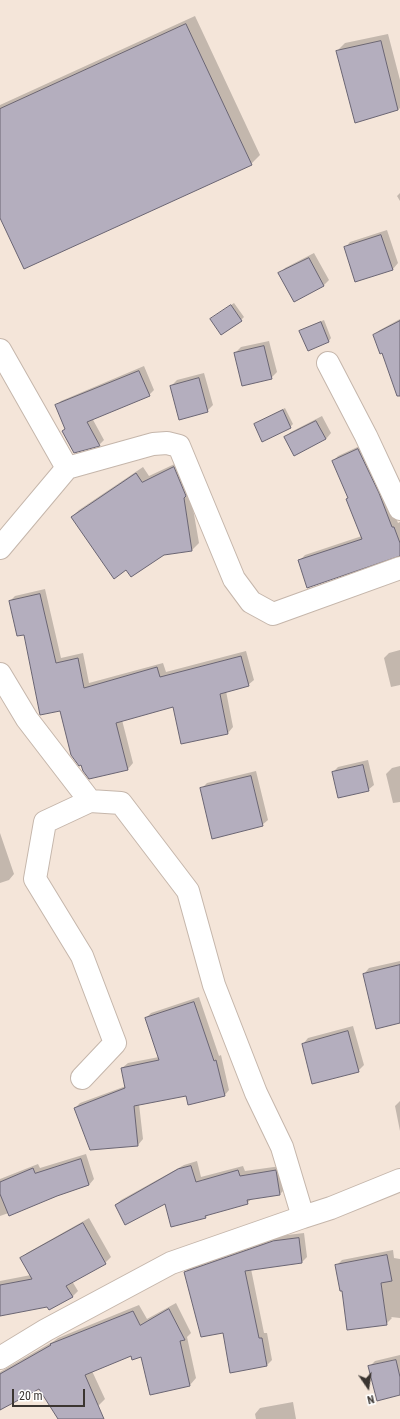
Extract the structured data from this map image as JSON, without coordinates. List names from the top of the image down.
{
  "scale_bar": "20 m",
  "north": "bottom"
}
